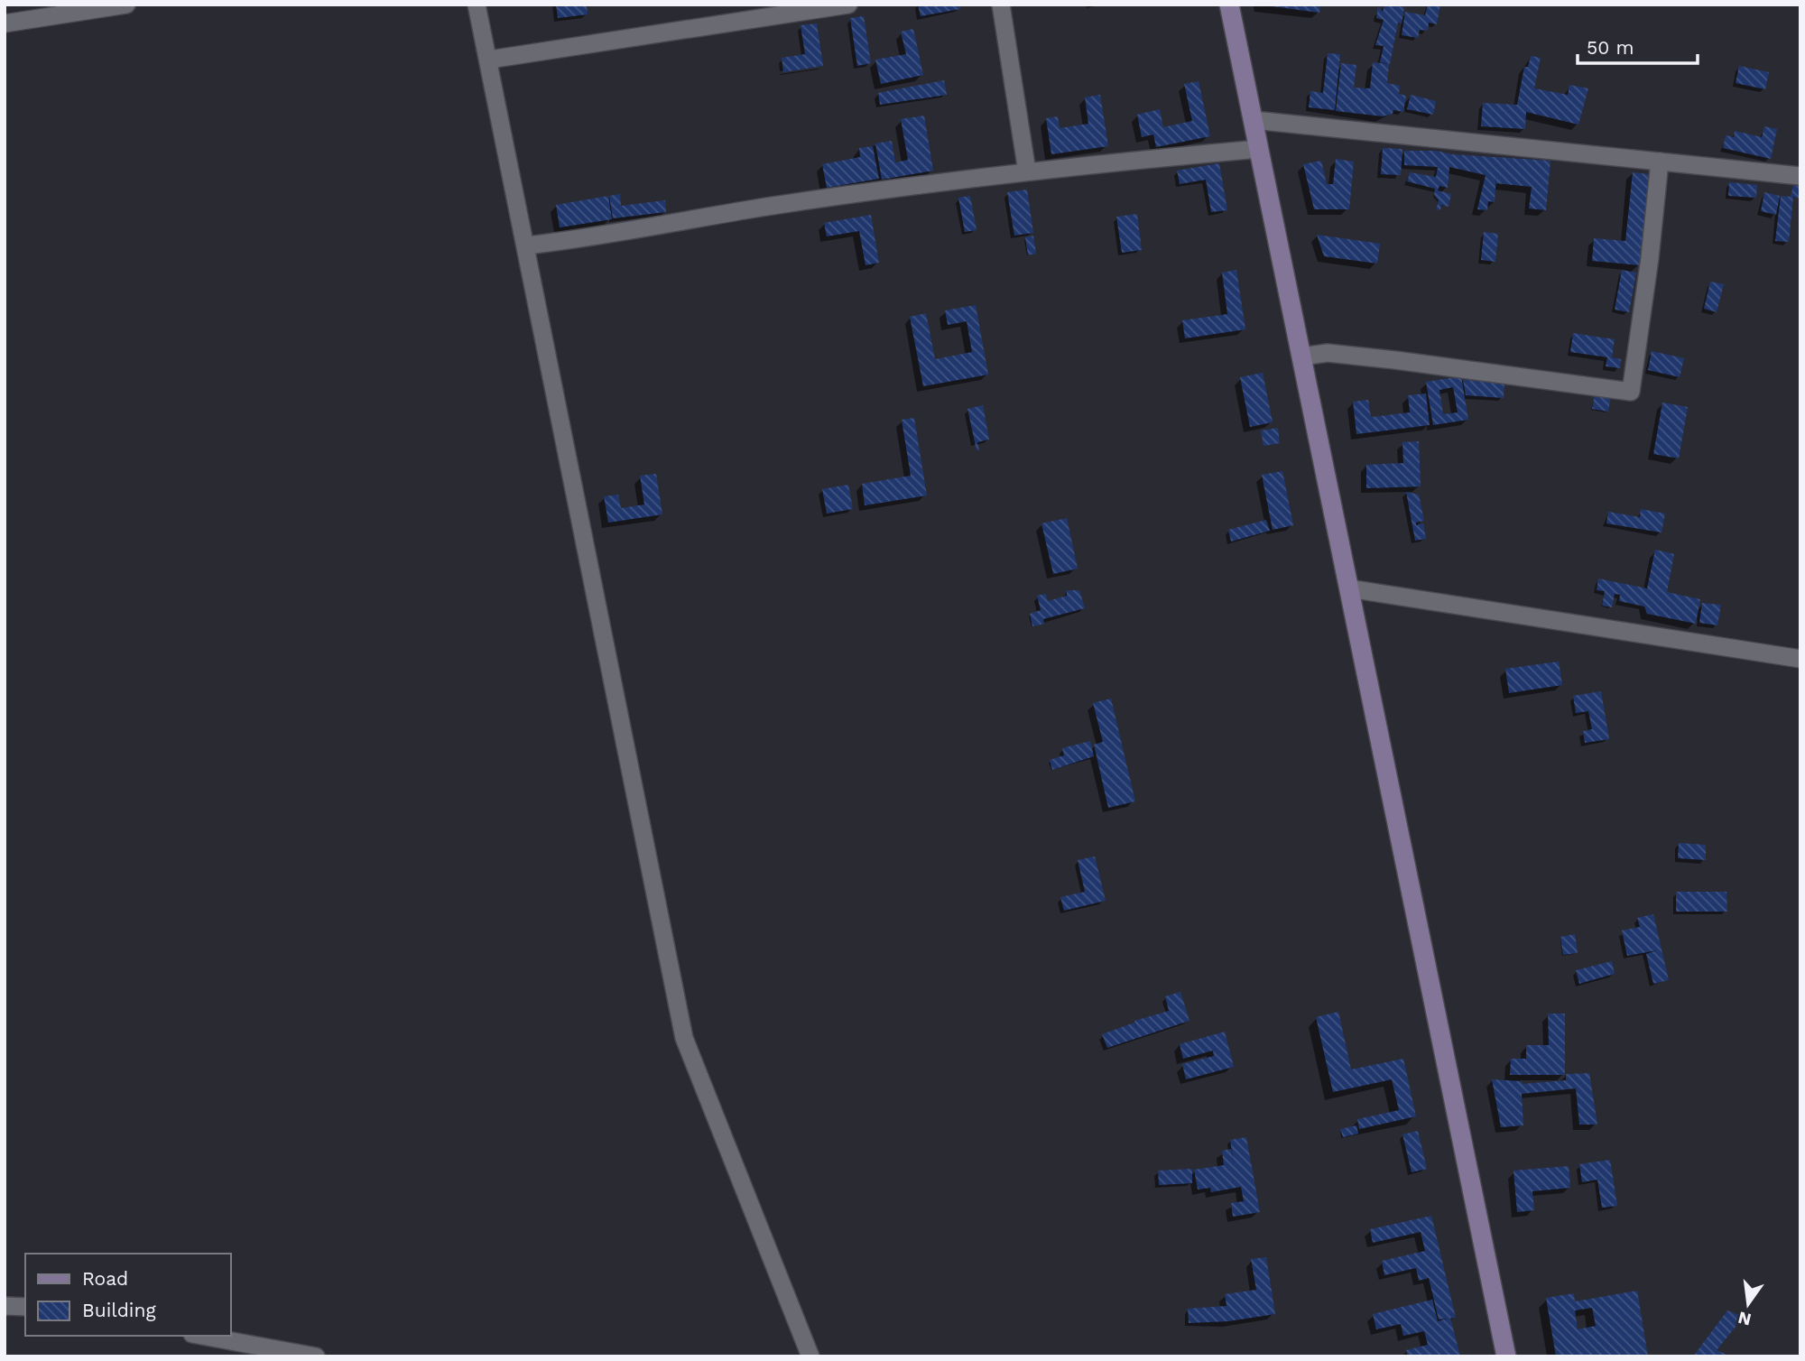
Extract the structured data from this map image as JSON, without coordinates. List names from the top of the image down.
{
  "legend": ["Road", "Building"],
  "scale_bar": "50 m",
  "north": "bottom"
}
